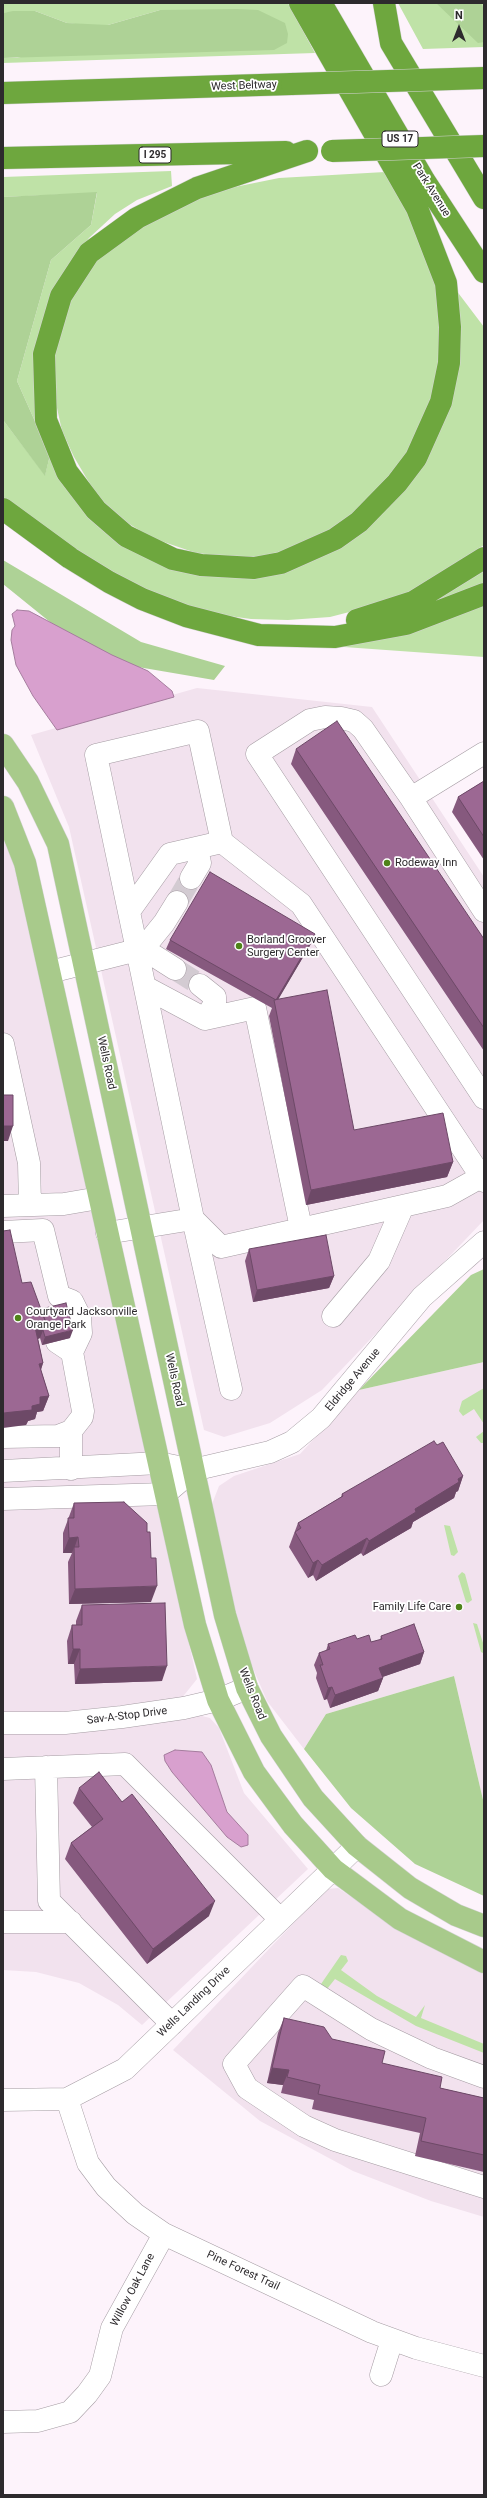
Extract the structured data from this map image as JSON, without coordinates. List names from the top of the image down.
{
  "streets": {
    "highway": [
      "West Beltway",
      "US 17",
      "I 295",
      "Park Avenue"
    ],
    "main road": ["Wells Road"],
    "street": [
      "Eldridge Avenue",
      "Sav-A-Stop Drive",
      "Wells Landing Drive",
      "Pine Forest Trail",
      "Willow Oak Lane"
    ]
  },
  "crossings": [
    ["Wells Road", "Eldridge Avenue"],
    ["Wells Road", "Sav-A-Stop Drive"],
    ["Wells Road", "Wells Landing Drive"],
    ["Wells Landing Drive", "Pine Forest Trail"],
    ["Pine Forest Trail", "Willow Oak Lane"]
  ],
  "places": [
    "Rodeway Inn",
    "Borland Groover Surgery Center",
    "Courtyard Jacksonville Orange Park",
    "Family Life Care"
  ],
  "north": "top"
}
